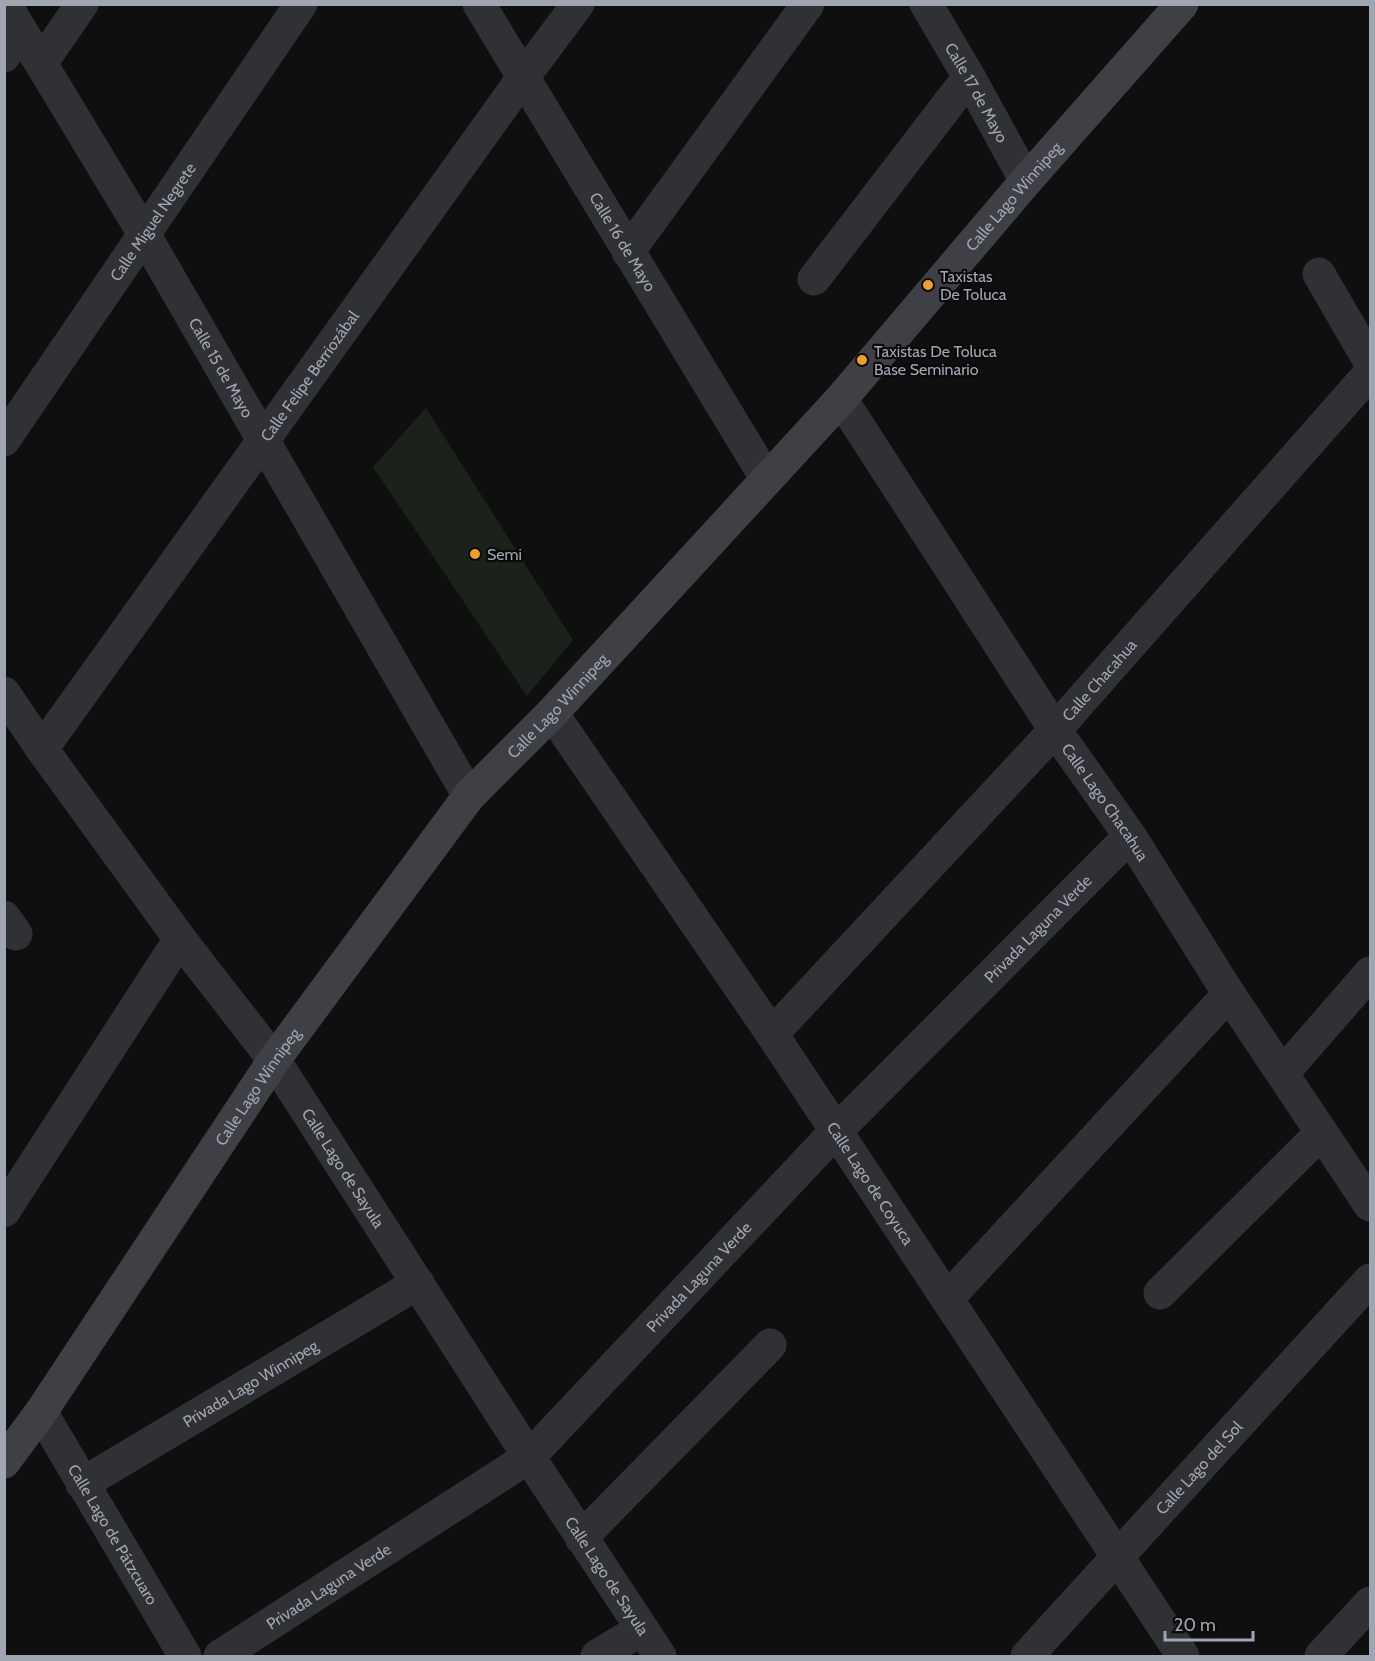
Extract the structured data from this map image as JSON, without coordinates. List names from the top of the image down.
{
  "streets": {
    "main road": ["Calle Lago Winnipeg"],
    "street": [
      "Calle 17 de Mayo",
      "Calle Miguel Negrete",
      "Calle 16 de Mayo",
      "Calle 15 de Mayo",
      "Calle Felipe Berriozábal",
      "Calle Chacahua",
      "Calle Lago Chacahua",
      "Privada Laguna Verde",
      "Calle Lago de Sayula",
      "Calle Lago de Coyuca",
      "Privada Lago Winnipeg",
      "Calle Lago del Sol",
      "Calle Lago de Pátzcuaro"
    ]
  },
  "crossings": [
    ["Calle 17 de Mayo", "Calle Lago Winnipeg"],
    ["Calle Lago Winnipeg", "Calle 16 de Mayo"],
    ["Calle Lago Winnipeg", "Calle 15 de Mayo"],
    ["Calle Lago Winnipeg", "Calle Lago Chacahua"],
    ["Calle Lago Winnipeg", "Calle Lago de Sayula"],
    ["Calle Lago Winnipeg", "Calle Lago de Coyuca"],
    ["Calle Lago Winnipeg", "Calle Lago de Pátzcuaro"],
    ["Calle Miguel Negrete", "Calle 15 de Mayo"],
    ["Calle 16 de Mayo", "Calle Felipe Berriozábal"],
    ["Calle 15 de Mayo", "Calle Felipe Berriozábal"],
    ["Calle Felipe Berriozábal", "Calle Lago de Sayula"],
    ["Calle Chacahua", "Calle Lago Chacahua"],
    ["Calle Chacahua", "Calle Lago de Coyuca"],
    ["Calle Lago Chacahua", "Privada Laguna Verde"],
    ["Privada Laguna Verde", "Calle Lago de Sayula"],
    ["Privada Laguna Verde", "Calle Lago de Coyuca"],
    ["Calle Lago de Sayula", "Privada Lago Winnipeg"],
    ["Calle Lago de Coyuca", "Calle Lago del Sol"],
    ["Privada Lago Winnipeg", "Calle Lago de Pátzcuaro"]
  ],
  "places": ["Taxistas De Toluca", "Taxistas De Toluca Base Seminario", "Semi"],
  "scale_bar": "20 m"
}
